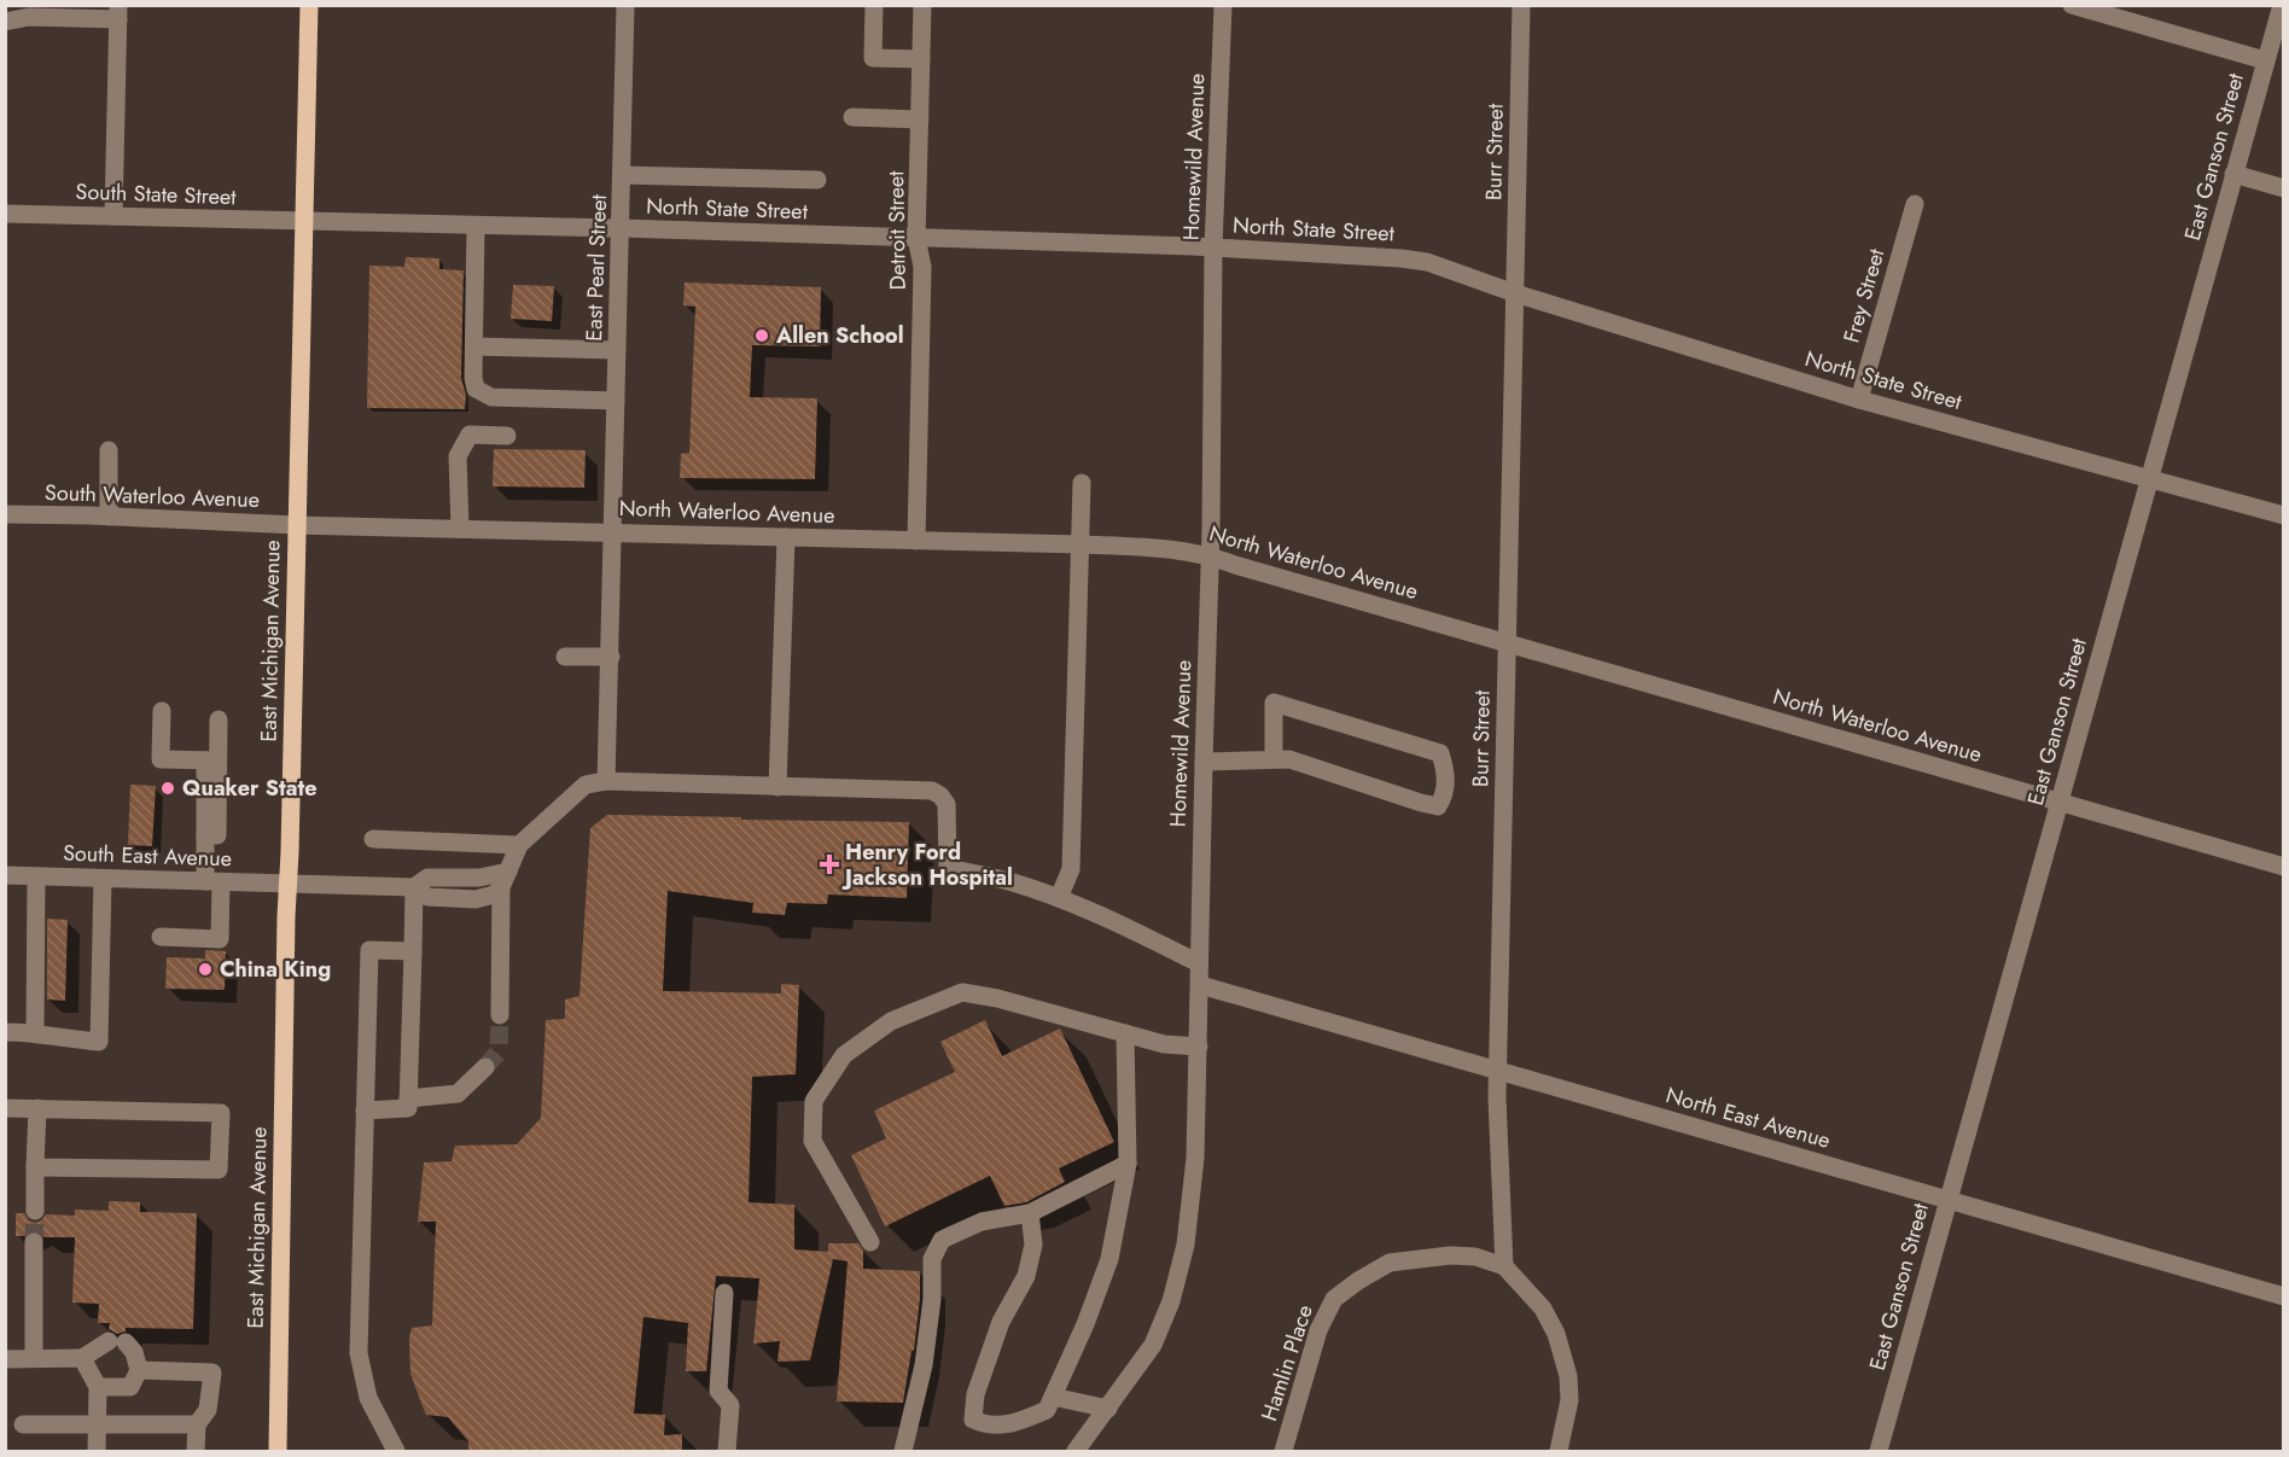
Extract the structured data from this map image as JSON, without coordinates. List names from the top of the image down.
{
  "streets": {
    "main road": ["East Michigan Avenue"],
    "street": [
      "Burr Street",
      "Homewild Avenue",
      "East Ganson Street",
      "South State Street",
      "North State Street",
      "Detroit Street",
      "East Pearl Street",
      "Frey Street",
      "South Waterloo Avenue",
      "North Waterloo Avenue",
      "South East Avenue",
      "North East Avenue",
      "Hamlin Place"
    ]
  },
  "crossings": [
    ["Burr Street", "North State Street"],
    ["Burr Street", "North Waterloo Avenue"],
    ["Burr Street", "North East Avenue"],
    ["Burr Street", "Hamlin Place"],
    ["Homewild Avenue", "North State Street"],
    ["Homewild Avenue", "North Waterloo Avenue"],
    ["Homewild Avenue", "North East Avenue"],
    ["East Ganson Street", "North State Street"],
    ["East Ganson Street", "North Waterloo Avenue"],
    ["East Ganson Street", "North East Avenue"],
    ["South State Street", "North State Street"],
    ["South State Street", "East Michigan Avenue"],
    ["North State Street", "Detroit Street"],
    ["North State Street", "East Pearl Street"],
    ["North State Street", "Frey Street"],
    ["North State Street", "East Michigan Avenue"],
    ["Detroit Street", "North Waterloo Avenue"],
    ["East Pearl Street", "North Waterloo Avenue"],
    ["South Waterloo Avenue", "North Waterloo Avenue"],
    ["South Waterloo Avenue", "East Michigan Avenue"],
    ["North Waterloo Avenue", "East Michigan Avenue"],
    ["East Michigan Avenue", "South East Avenue"]
  ],
  "places": {
    "other": ["Allen School", "Quaker State", "China King"],
    "health": ["Henry Ford Jackson Hospital"]
  }
}
